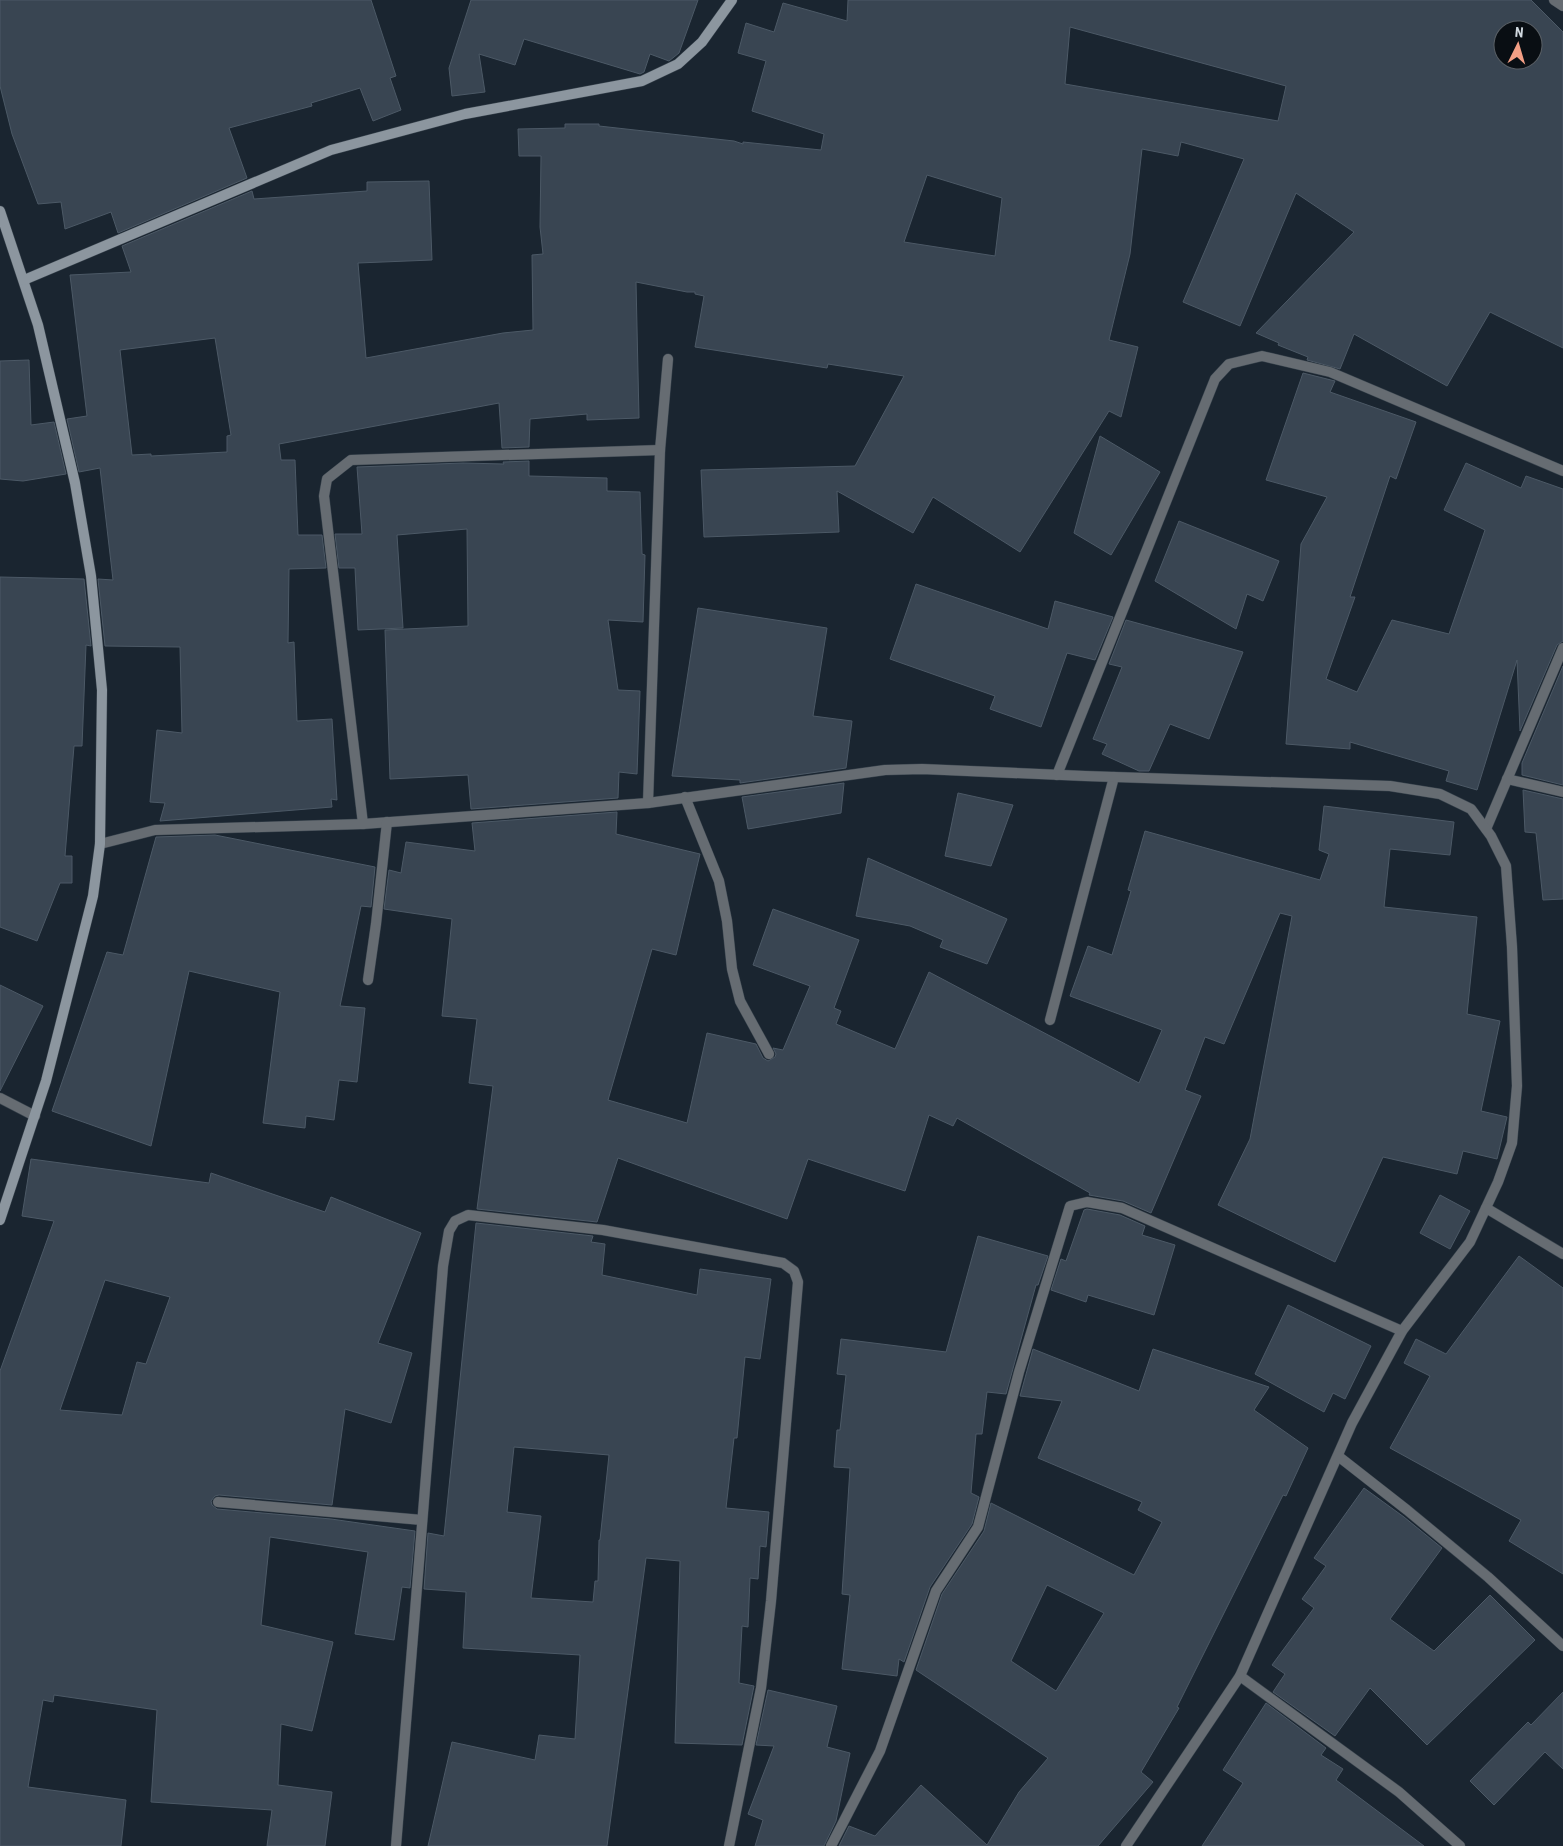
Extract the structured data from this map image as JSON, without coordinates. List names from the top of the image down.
{
  "north": "top"
}
